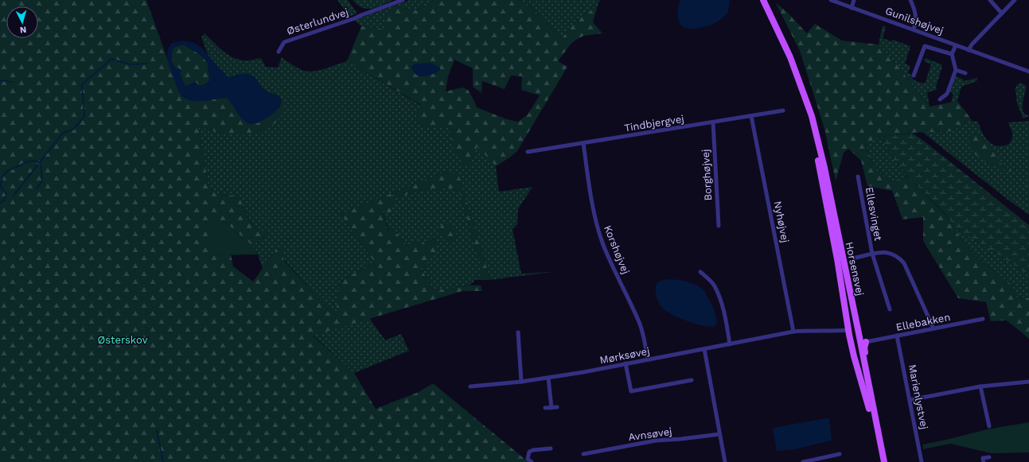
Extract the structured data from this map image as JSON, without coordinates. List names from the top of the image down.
{
  "streets": {
    "main road": ["Horsensvej"],
    "street": [
      "Gunilshøjvej",
      "Østerlundvej",
      "Tindbjergvej",
      "Borghøjvej",
      "Ellesvinget",
      "Nyhøjvej",
      "Korshøjvej",
      "Ellebakken",
      "Mørksøvej",
      "Marienlystvej",
      "Avnsøvej"
    ]
  },
  "crossings": [
    ["Tindbjergvej", "Borghøjvej"],
    ["Tindbjergvej", "Nyhøjvej"],
    ["Tindbjergvej", "Korshøjvej"],
    ["Ellesvinget", "Ellebakken"],
    ["Nyhøjvej", "Mørksøvej"],
    ["Korshøjvej", "Mørksøvej"],
    ["Horsensvej", "Mørksøvej"],
    ["Ellebakken", "Marienlystvej"]
  ],
  "parks": ["Østerskov"],
  "north": "bottom"
}
